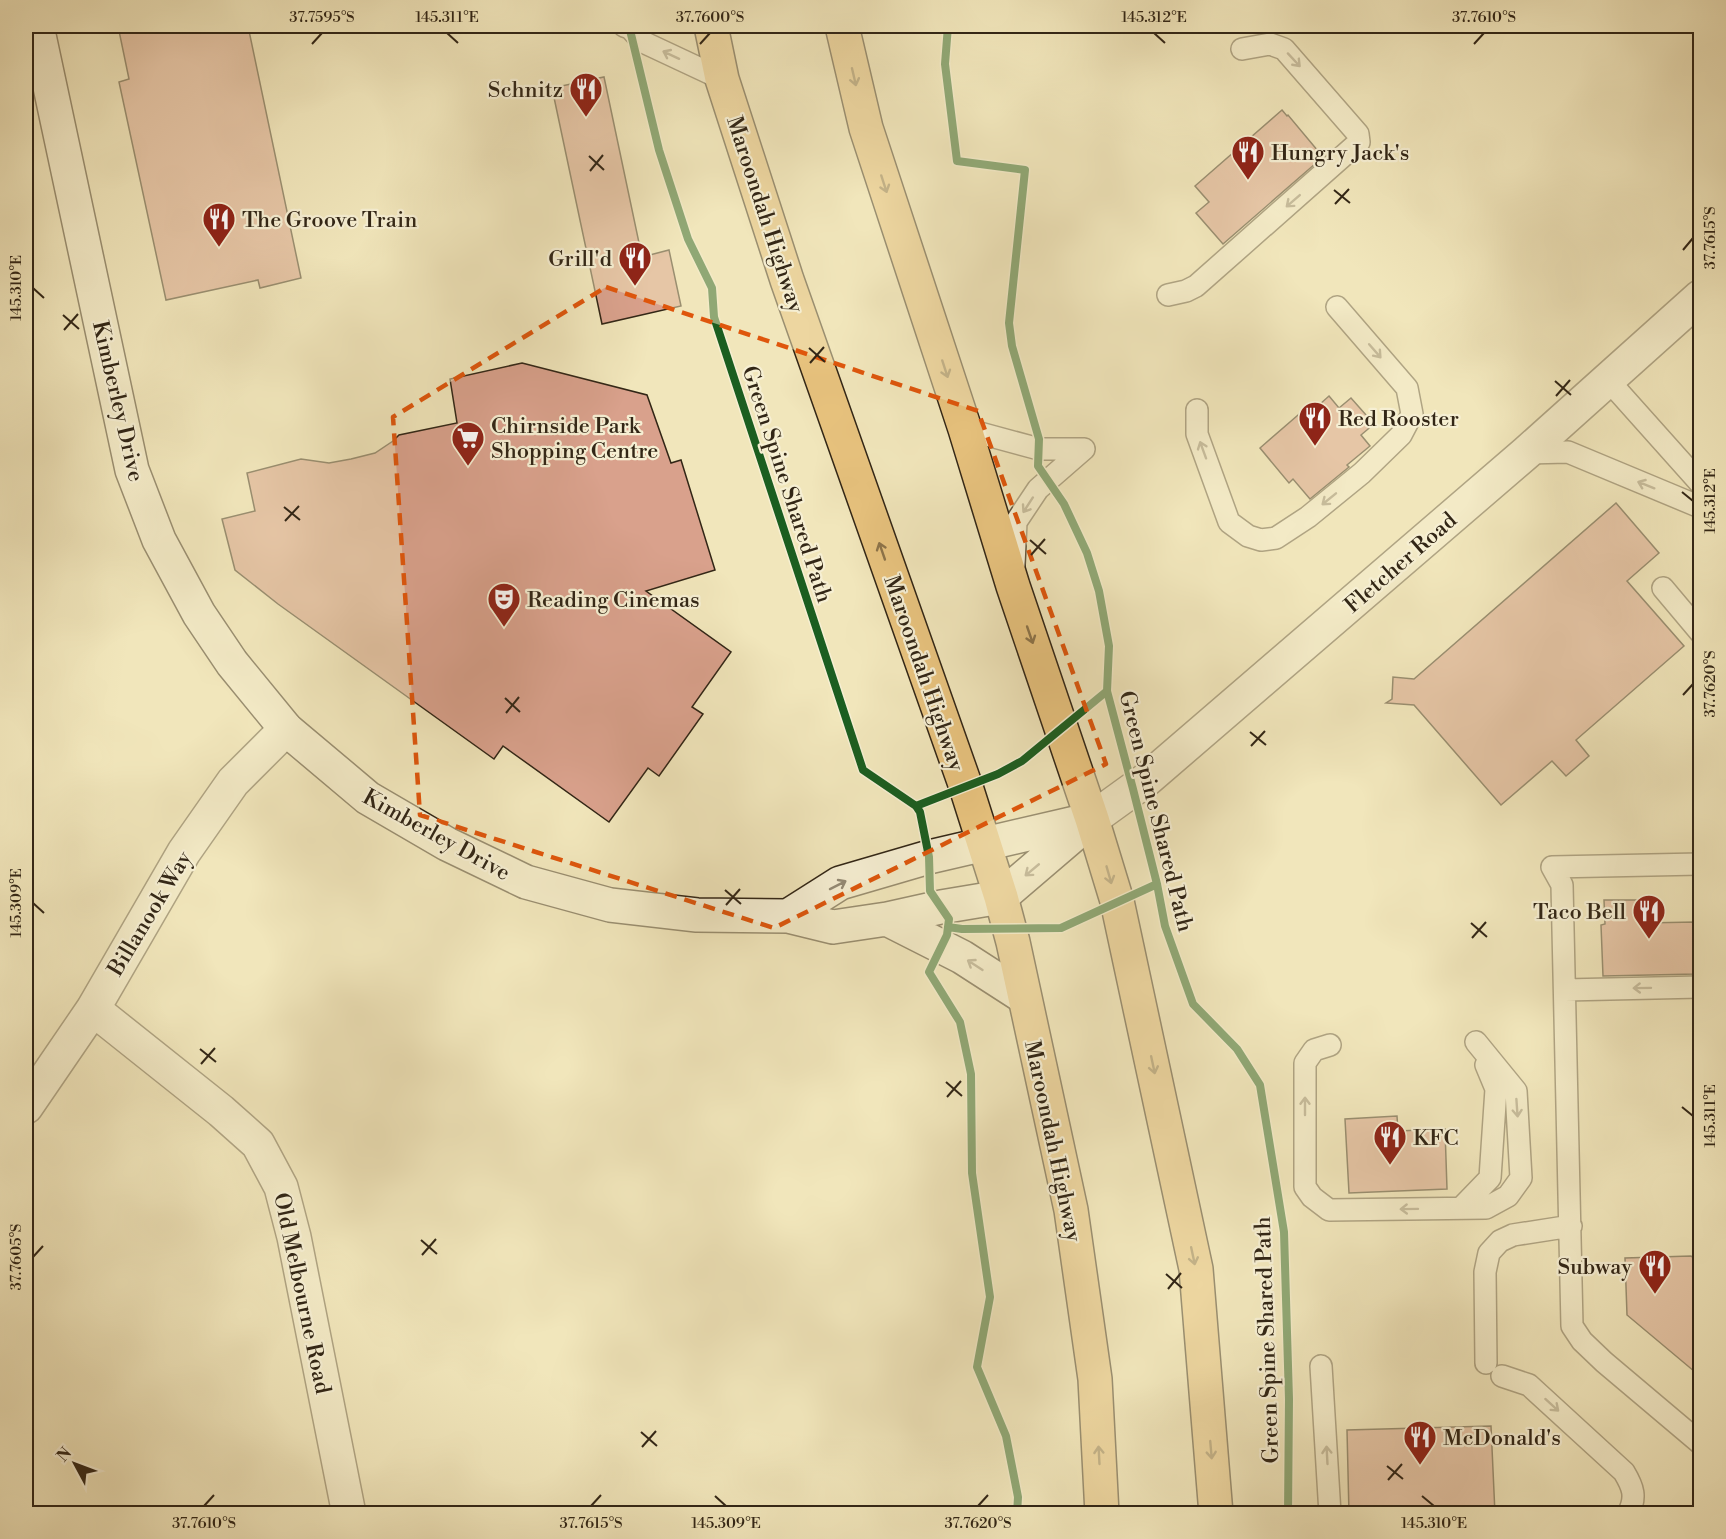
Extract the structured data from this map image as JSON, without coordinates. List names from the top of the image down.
{
  "streets": {
    "highway": ["Maroondah Highway"],
    "main road": [
      "Kimberley Drive",
      "Fletcher Road",
      "Billanook Way",
      "Old Melbourne Road"
    ],
    "cycle path": ["Green Spine Shared Path"]
  },
  "crossings": [
    ["Maroondah Highway", "Kimberley Drive"],
    ["Kimberley Drive", "Billanook Way"],
    ["Billanook Way", "Old Melbourne Road"]
  ],
  "places": {
    "restaurant": [
      "Schnitz",
      "Hungry Jack's",
      "The Groove Train",
      "Grill'd",
      "Red Rooster",
      "Taco Bell",
      "KFC",
      "Subway",
      "McDonald's"
    ],
    "supermarket": ["Chirnside Park Shopping Centre"],
    "theatre": ["Reading Cinemas"]
  },
  "north": "top left",
  "coordinates": [
    "37.7595°S",
    "145.311°E",
    "37.7600°S",
    "145.312°E",
    "37.7610°S",
    "37.7615°S",
    "145.310°E",
    "37.7620°S",
    "145.309°E",
    "37.7605°S"
  ]
}
